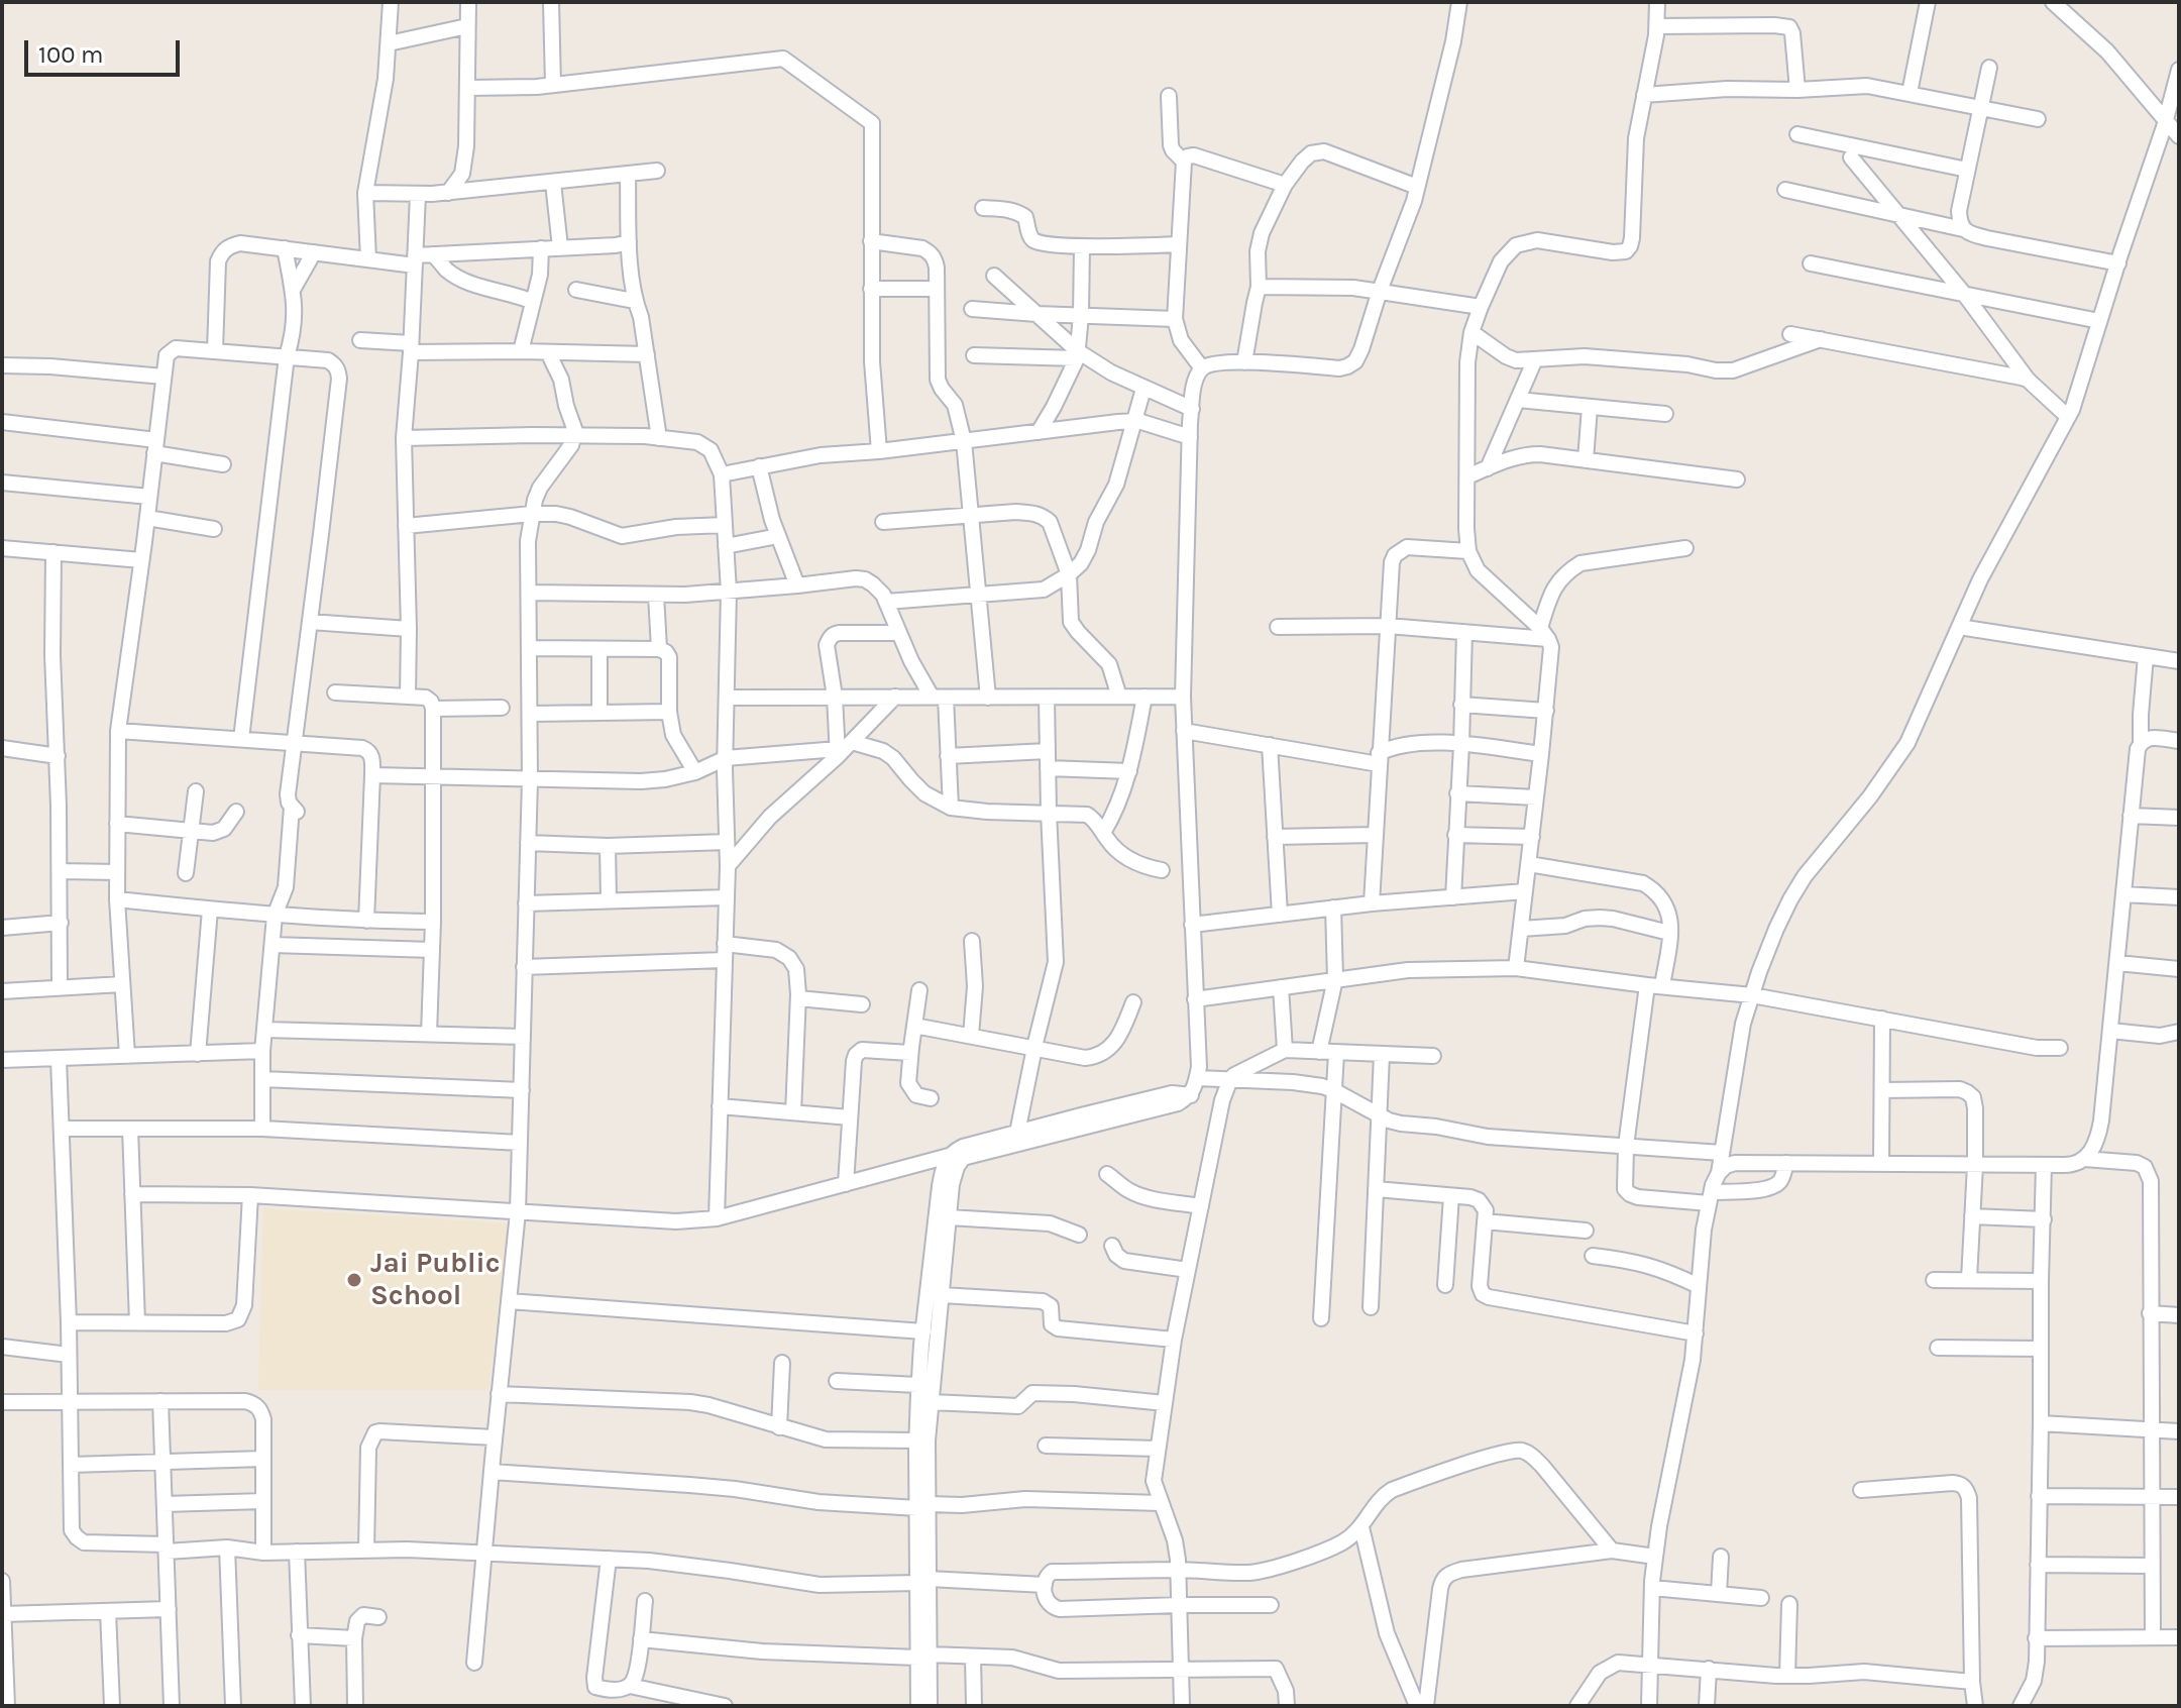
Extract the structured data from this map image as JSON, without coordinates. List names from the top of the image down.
{
  "places": ["Jai Public School"],
  "scale_bar": "100 m"
}
